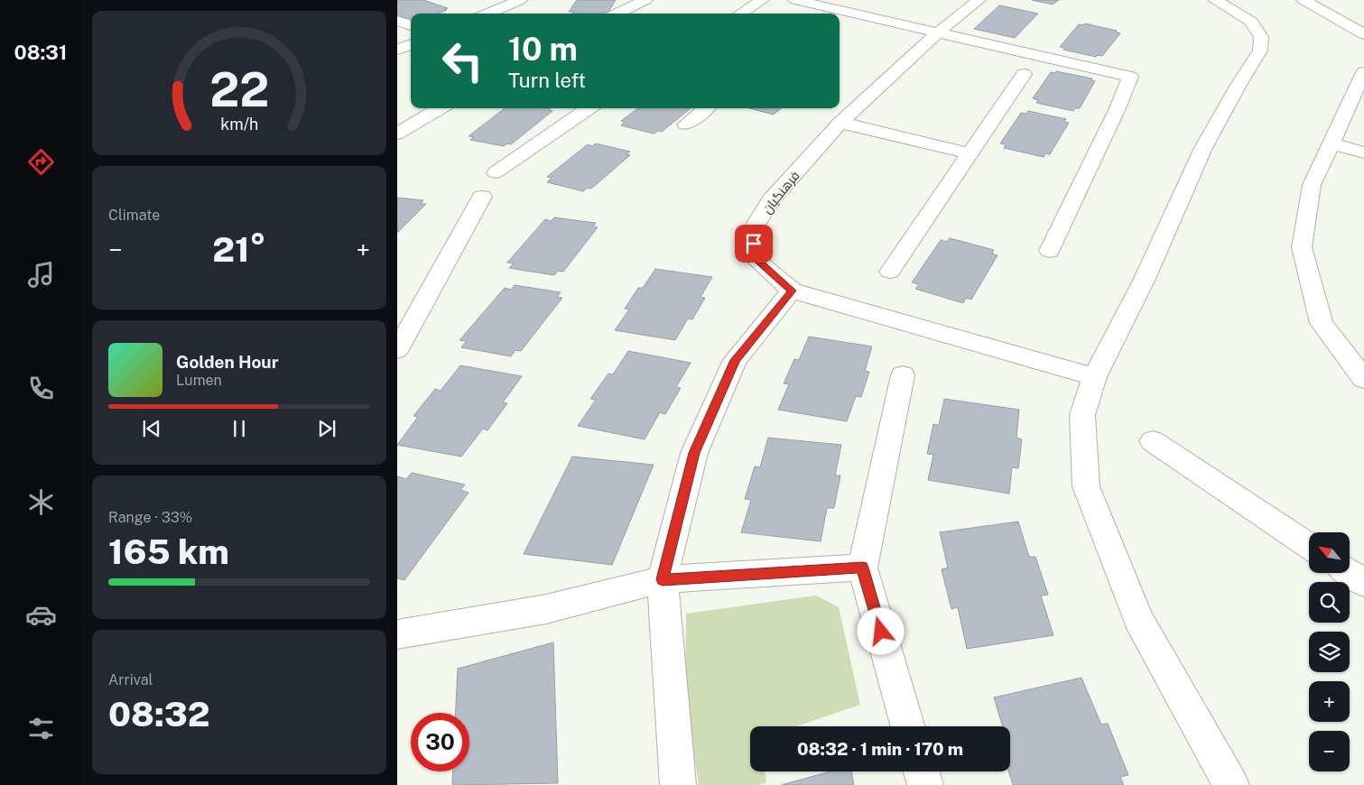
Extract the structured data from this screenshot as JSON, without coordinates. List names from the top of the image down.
{
  "streets": {
    "street": ["فرهنگیان"]
  },
  "north": "top left",
  "page": {
    "tabs": "08:31",
    "turn": ["10 m", "Turn left"],
    "tile": [
      "Climate",
      ["Range · 33%", "165 km"],
      ["Arrival", "08:32"]
    ],
    "heat": ["−", "21°", "+"],
    "song": ["Golden Hour", "Lumen"],
    "map_buttons": ["+", "−"],
    "limit": "30",
    "trip": "08:32 · 1 min · 170 m",
    "gauge": ["22", "km/h"]
  }
}
